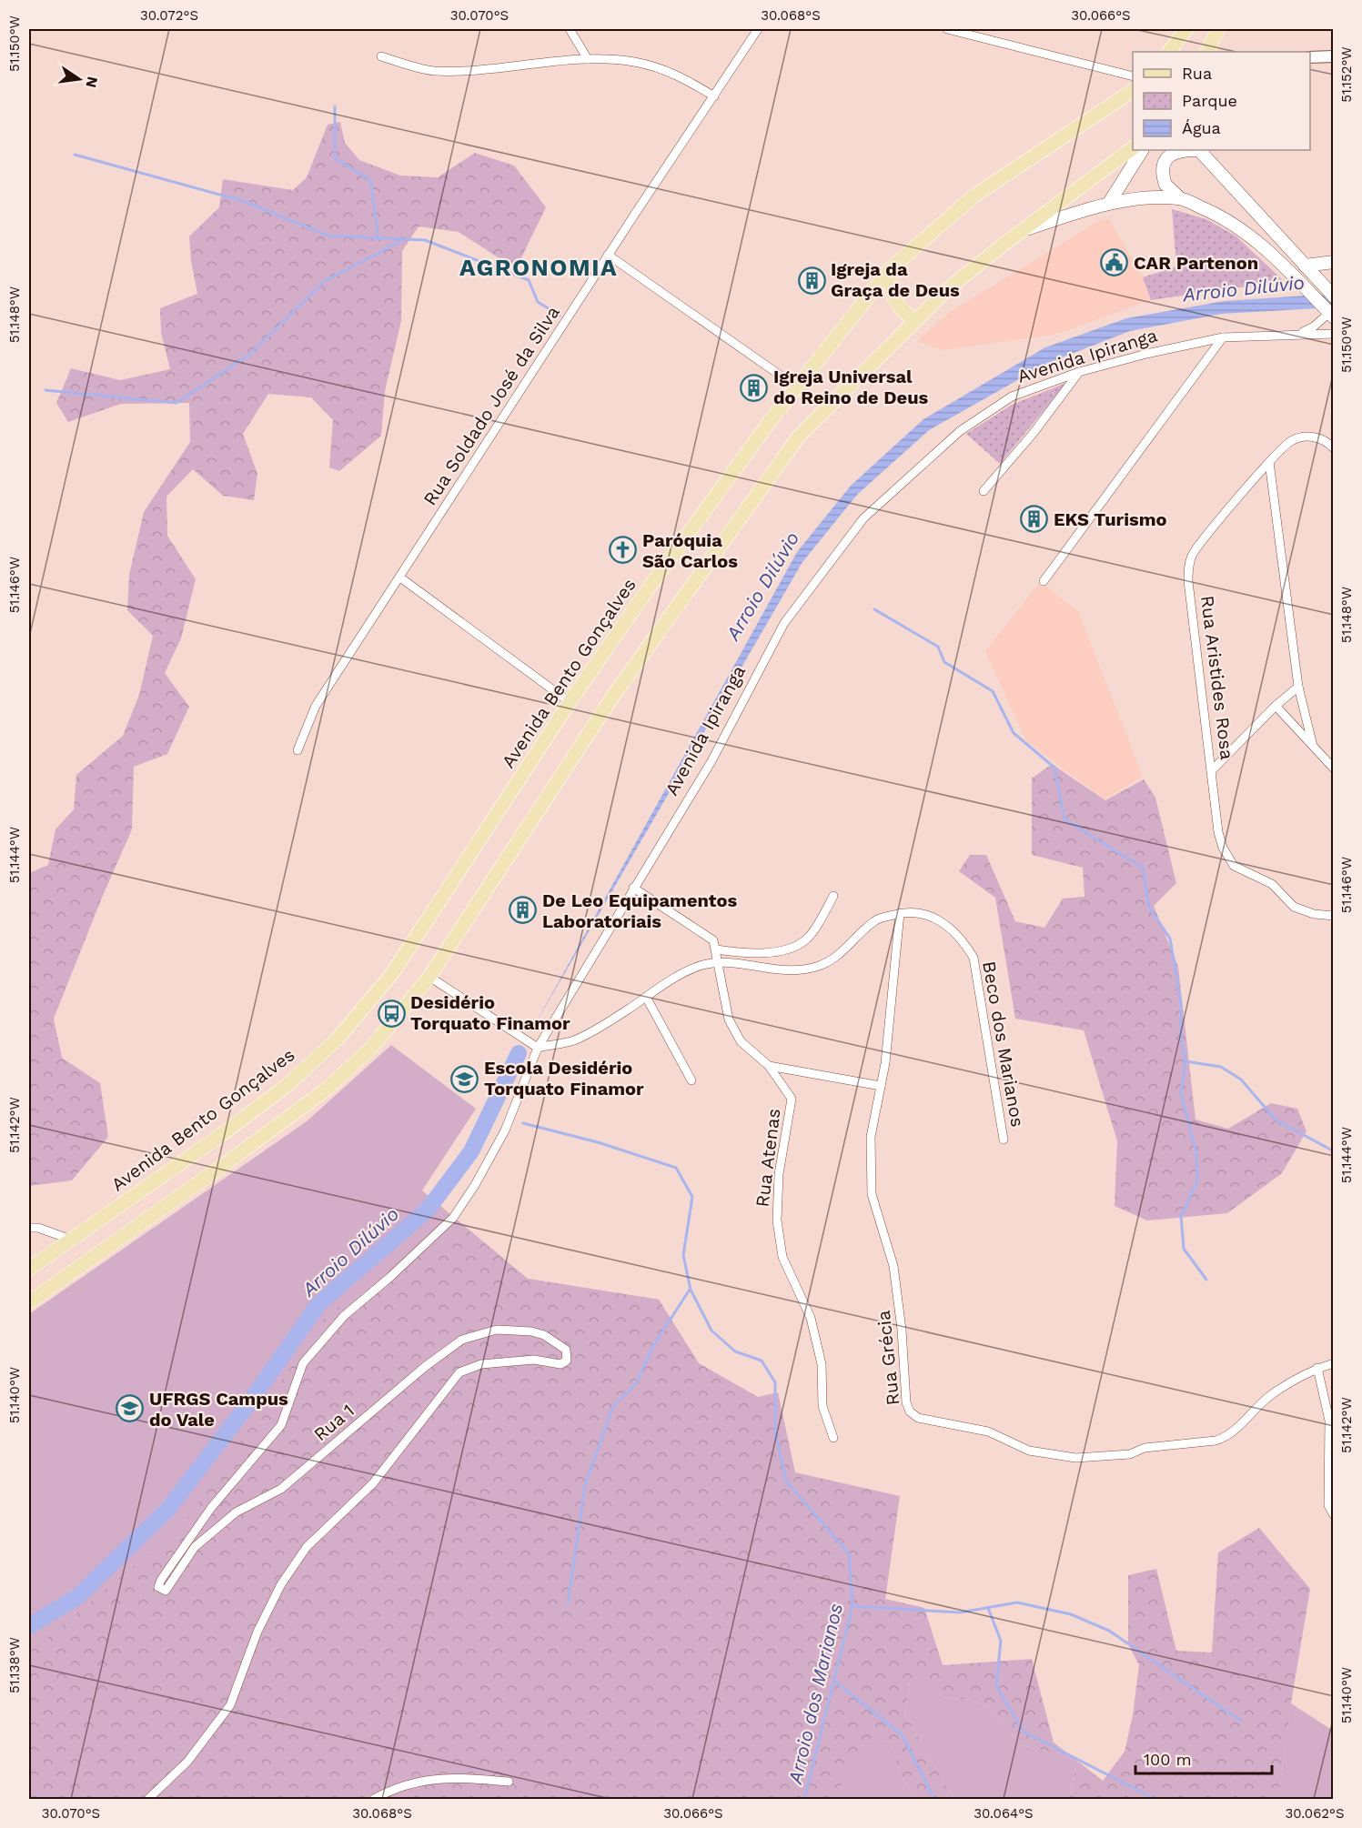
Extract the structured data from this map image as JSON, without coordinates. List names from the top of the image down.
{
  "streets": {
    "main road": ["Avenida Bento Gonçalves"],
    "street": [
      "Avenida Ipiranga",
      "Rua Soldado José da Silva",
      "Rua Aristides Rosa",
      "Beco dos Marianos",
      "Rua Atenas",
      "Rua Grécia",
      "Rua 1"
    ]
  },
  "crossings": [
    ["Avenida Ipiranga", "Beco dos Marianos"],
    ["Avenida Ipiranga", "Rua 1"],
    ["Beco dos Marianos", "Rua Atenas"],
    ["Beco dos Marianos", "Rua Grécia"],
    ["Beco dos Marianos", "Rua 1"]
  ],
  "districts": ["AGRONOMIA"],
  "water": ["Arroio Dilúvio", "Arroio dos Marianos"],
  "places": {
    "public building": ["CAR Partenon"],
    "building": [
      "Igreja da Graça de Deus",
      "Igreja Universal do Reino de Deus",
      "EKS Turismo",
      "De Leo Equipamentos Laboratoriais"
    ],
    "church": ["Paróquia São Carlos"],
    "bus stop": ["Desidério Torquato Finamor"],
    "school or university": ["Escola Desidério Torquato Finamor", "UFRGS Campus do Vale"]
  },
  "legend": ["Rua", "Parque", "Água"],
  "scale_bar": "100 m",
  "north": "right",
  "coordinates": [
    "30.072°S",
    "30.070°S",
    "30.068°S",
    "30.066°S",
    "51.150°W",
    "51.152°W",
    "51.148°W",
    "51.146°W",
    "51.144°W",
    "51.142°W",
    "51.140°W",
    "51.138°W",
    "30.064°S",
    "30.062°S"
  ]
}
